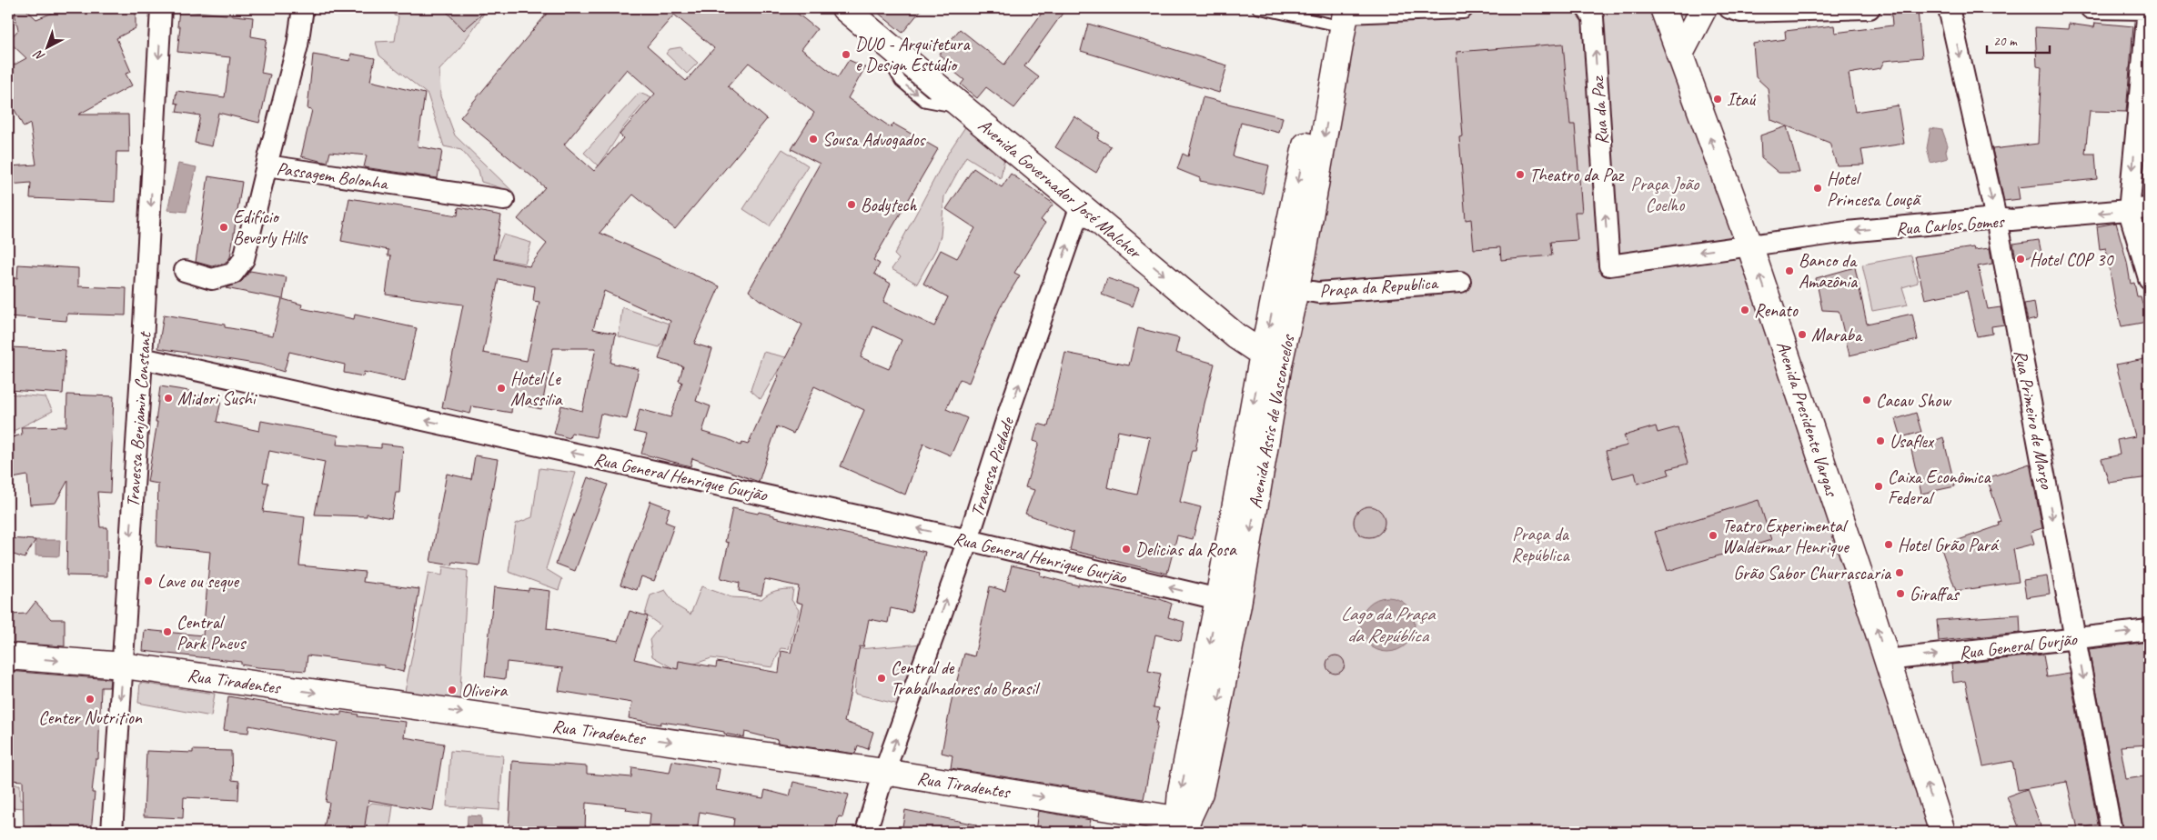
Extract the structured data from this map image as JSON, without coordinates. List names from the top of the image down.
{
  "streets": {
    "main road": [
      "Avenida Governador José Malcher",
      "Avenida Presidente Vargas",
      "Avenida Assis de Vasconcelos",
      "Rua Tiradentes"
    ],
    "street": [
      "Rua da Paz",
      "Passagem Bolonha",
      "Rua Carlos Gomes",
      "Praça da Republica",
      "Rua Primeiro de Março",
      "Travessa Benjamin Constant",
      "Travessa Piedade",
      "Rua General Henrique Gurjão",
      "Rua General Gurjão"
    ]
  },
  "crossings": [
    ["Rua da Paz", "Rua Carlos Gomes"],
    ["Rua da Paz", "Avenida Presidente Vargas"],
    ["Avenida Governador José Malcher", "Avenida Assis de Vasconcelos"],
    ["Avenida Governador José Malcher", "Travessa Piedade"],
    ["Rua Carlos Gomes", "Avenida Presidente Vargas"],
    ["Rua Carlos Gomes", "Rua Primeiro de Março"],
    ["Praça da Republica", "Avenida Assis de Vasconcelos"],
    ["Avenida Presidente Vargas", "Rua General Gurjão"],
    ["Rua Primeiro de Março", "Rua General Gurjão"],
    ["Travessa Benjamin Constant", "Rua General Henrique Gurjão"],
    ["Travessa Benjamin Constant", "Rua Tiradentes"],
    ["Avenida Assis de Vasconcelos", "Rua General Henrique Gurjão"],
    ["Avenida Assis de Vasconcelos", "Rua Tiradentes"],
    ["Travessa Piedade", "Rua General Henrique Gurjão"],
    ["Travessa Piedade", "Rua Tiradentes"]
  ],
  "one_way": [
    "Avenida Governador José Malcher",
    "Rua Carlos Gomes",
    "Avenida Presidente Vargas",
    "Rua Primeiro de Março",
    "Travessa Benjamin Constant",
    "Avenida Assis de Vasconcelos",
    "Travessa Piedade",
    "Rua General Henrique Gurjão",
    "Rua General Gurjão",
    "Rua Tiradentes"
  ],
  "water": ["Lago da Praça da República"],
  "parks": ["Praça João Coelho", "Praça da República"],
  "places": [
    "DUO - Arquitetura e Design Estúdio",
    "Itaú",
    "Sousa Advogados",
    "Theatro da Paz",
    "Hotel Princesa Louçã",
    "Bodytech",
    "Edifício Beverly Hills",
    "Hotel COP 30",
    "Banco da Amazônia",
    "Renato",
    "Maraba",
    "Hotel Le Massilia",
    "Midori Sushi",
    "Cacau Show",
    "Usaflex",
    "Caixa Econômica Federal",
    "Teatro Experimental Waldermar Henrique",
    "Hotel Grão Pará",
    "Delicias da Rosa",
    "Grão Sabor Churrascaria",
    "Lave ou seque",
    "Giraffas",
    "Central Park Pneus",
    "Central de Trabalhadores do Brasil",
    "Oliveira",
    "Center Nutrition"
  ],
  "scale_bar": "20 m",
  "north": "bottom left"
}
